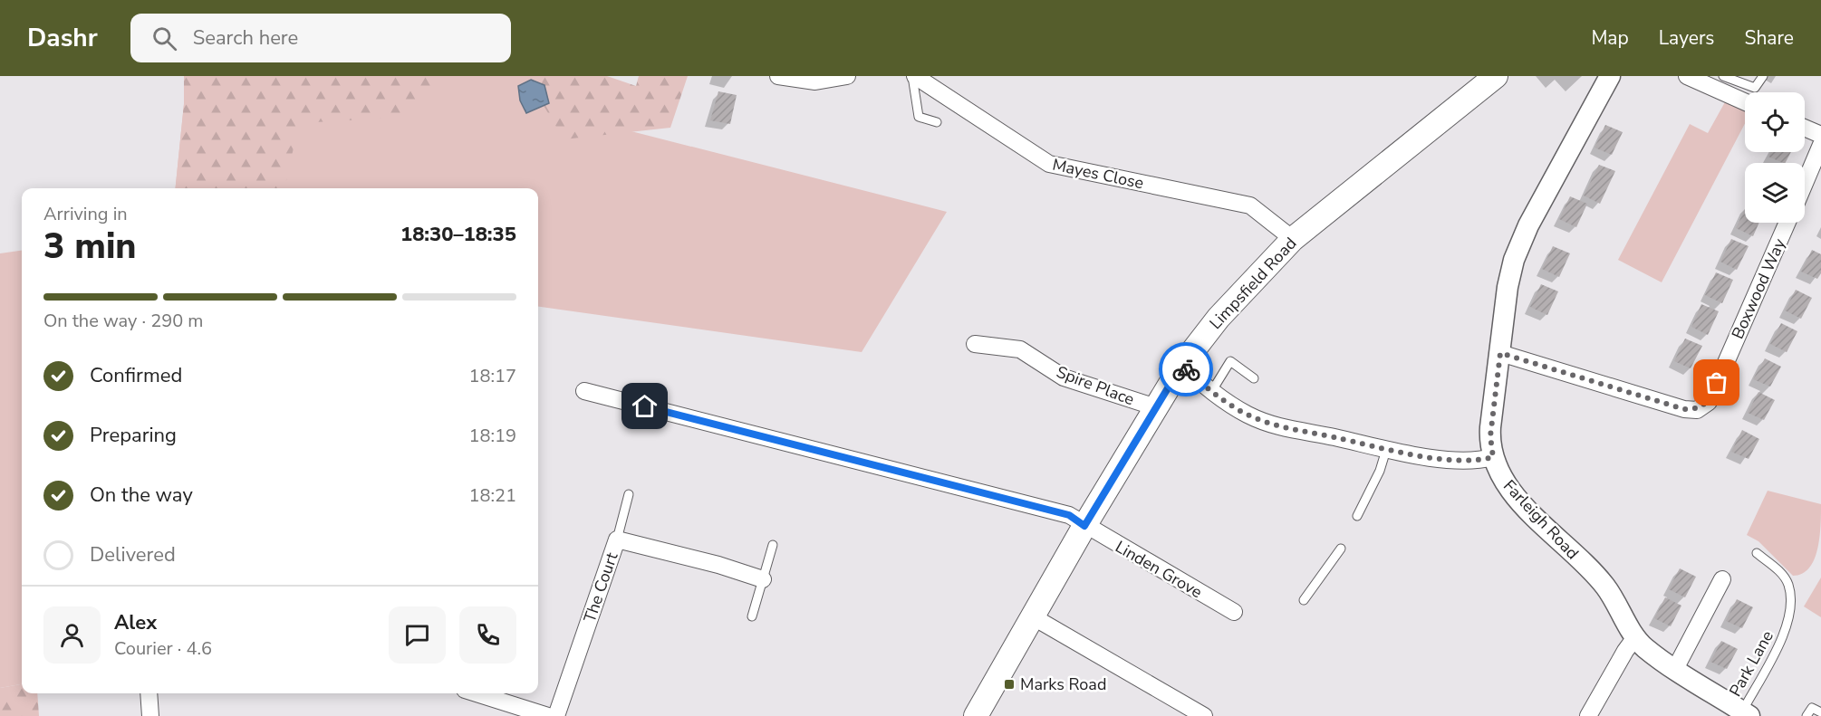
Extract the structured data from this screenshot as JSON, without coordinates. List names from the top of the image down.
{
  "streets": {
    "main road": ["Limpsfield Road"],
    "street": [
      "Mayes Close",
      "Boxwood Way",
      "Spire Place",
      "Farleigh Road",
      "Linden Grove",
      "The Court"
    ],
    "lane": ["Park Lane"]
  },
  "crossings": [
    ["Mayes Close", "Limpsfield Road"],
    ["Limpsfield Road", "Spire Place"],
    ["Limpsfield Road", "Linden Grove"],
    ["Boxwood Way", "Farleigh Road"],
    ["Farleigh Road", "Park Lane"]
  ],
  "places": {
    "transit": ["Marks Road"]
  },
  "page": {
    "header": "Dashr",
    "search": "Search here",
    "nav": ["Map", "Layers", "Share"],
    "heading": ["3 min", "Arriving in", "18:30–18:35"],
    "panel": ["Alex", "Courier · 4.6"],
    "bar": "On the way · 290 m",
    "list": [
      ["Confirmed", "18:17"],
      ["Preparing", "18:19"],
      ["On the way", "18:21"],
      "Delivered"
    ]
  }
}
